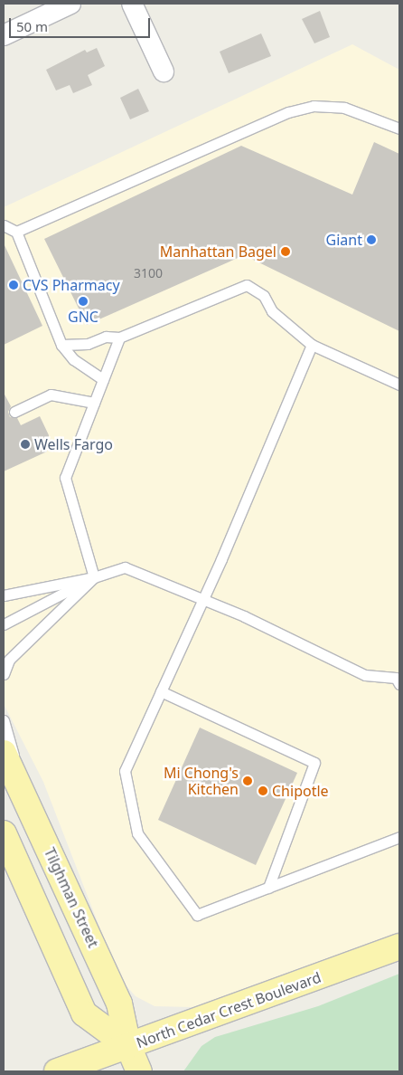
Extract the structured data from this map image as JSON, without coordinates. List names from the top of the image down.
{
  "streets": {
    "main road": ["Tilghman Street", "North Cedar Crest Boulevard"]
  },
  "crossings": [
    ["Tilghman Street", "North Cedar Crest Boulevard"]
  ],
  "places": [
    "Giant",
    "Manhattan Bagel",
    "CVS Pharmacy",
    "GNC",
    "Wells Fargo",
    "Mi Chong's Kitchen",
    "Chipotle"
  ],
  "house_numbers": ["3100"],
  "scale_bar": "50 m"
}
